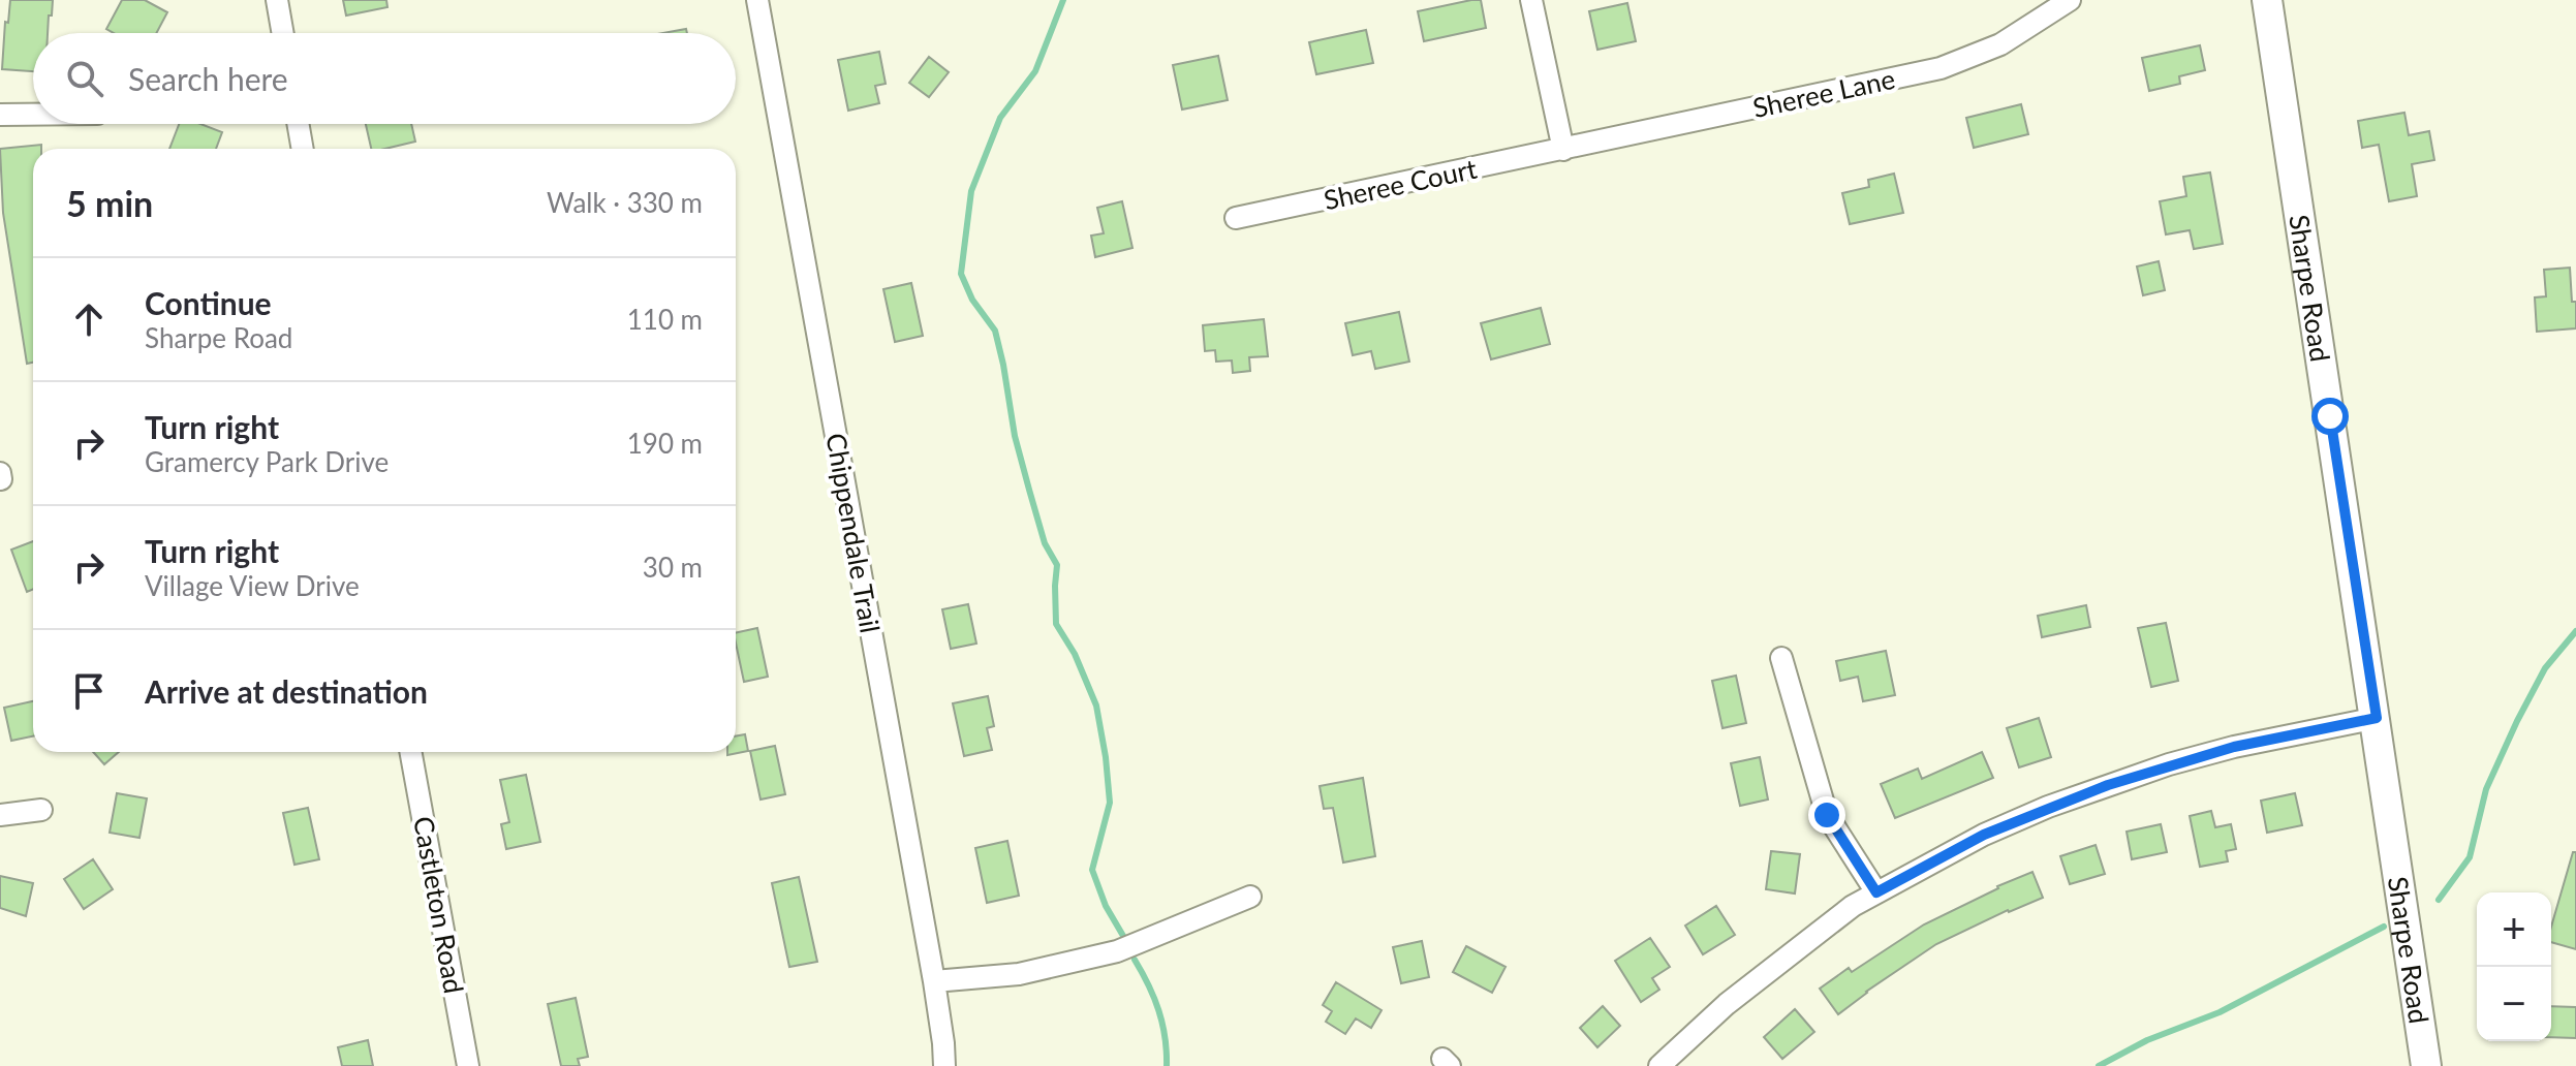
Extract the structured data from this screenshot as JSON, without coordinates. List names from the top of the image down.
{
  "streets": {
    "street": [
      "Sheree Lane",
      "Sheree Court",
      "Sharpe Road",
      "Chippendale Trail",
      "Castleton Road"
    ]
  },
  "crossings": [
    ["Sheree Lane", "Sheree Court"]
  ],
  "page": {
    "search": "Search here",
    "heading": ["5 min", "Walk · 330 m"],
    "list": [
      ["Continue", "Sharpe Road", "110 m"],
      ["Turn right", "Gramercy Park Drive", "190 m"],
      ["Turn right", "Village View Drive", "30 m"],
      "Arrive at destination"
    ],
    "map_buttons": ["+", "−"]
  }
}
